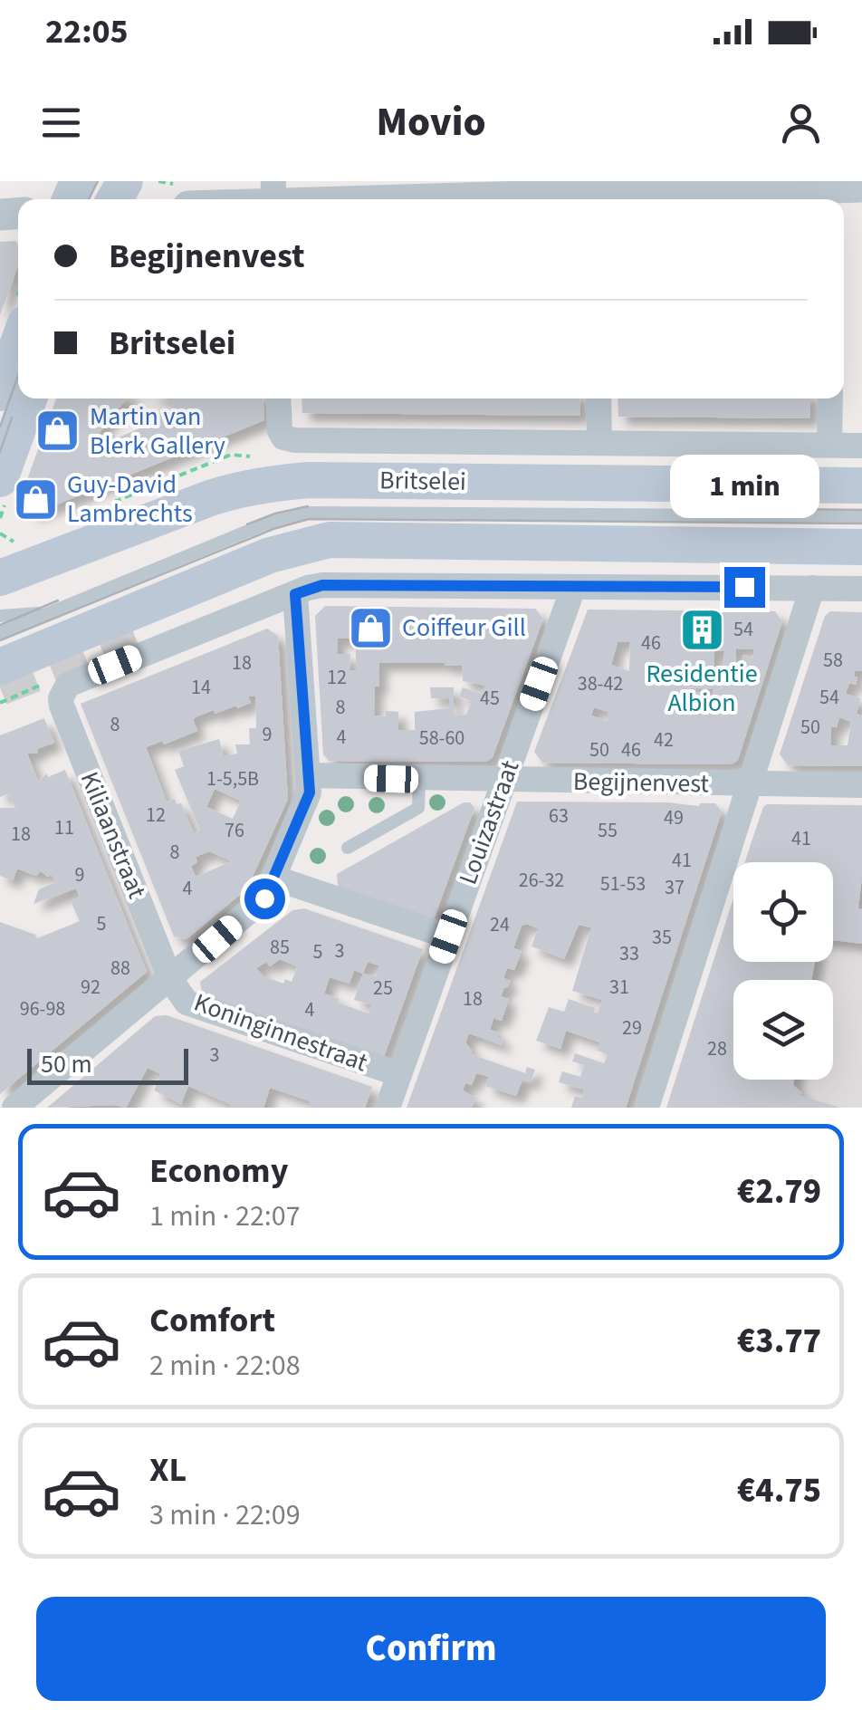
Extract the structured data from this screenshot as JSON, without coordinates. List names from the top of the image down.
{
  "streets": {
    "main road": ["Britselei"],
    "street": [
      "Begijnenvest",
      "Louizastraat",
      "Kiliaanstraat",
      "Koninginnestraat"
    ]
  },
  "crossings": [
    ["Begijnenvest", "Louizastraat"],
    ["Louizastraat", "Koninginnestraat"],
    ["Kiliaanstraat", "Koninginnestraat"]
  ],
  "places": {
    "shop": ["Martin van Blerk Gallery", "Guy-David Lambrechts", "Coiffeur Gill"],
    "building": ["Residentie Albion"]
  },
  "house_numbers": [
    "54",
    "46",
    "58",
    "18",
    "12",
    "38-42",
    "14",
    "54",
    "45",
    "8",
    "8",
    "50",
    "9",
    "4",
    "58-60",
    "42",
    "50",
    "46",
    "1-5,5B",
    "12",
    "63",
    "49",
    "11",
    "76",
    "55",
    "18",
    "41",
    "8",
    "41",
    "9",
    "26-32",
    "51-53",
    "37",
    "4",
    "5",
    "24",
    "35",
    "85",
    "3",
    "5",
    "33",
    "88",
    "92",
    "31",
    "25",
    "18",
    "96-98",
    "4",
    "29",
    "28",
    "3"
  ],
  "scale_bar": "50 m",
  "page": {
    "status": "22:05",
    "header": "Movio",
    "banner": ["Begijnenvest", "Britselei"],
    "bubble": "1 min",
    "scale": "50 m",
    "list": [
      {
        "name": "Economy",
        "note": "1 min · 22:07",
        "value": "€2.79"
      },
      {
        "name": "Comfort",
        "note": "2 min · 22:08",
        "value": "€3.77"
      },
      {
        "name": "XL",
        "note": "3 min · 22:09",
        "value": "€4.75"
      }
    ],
    "buttons": "Confirm"
  }
}
